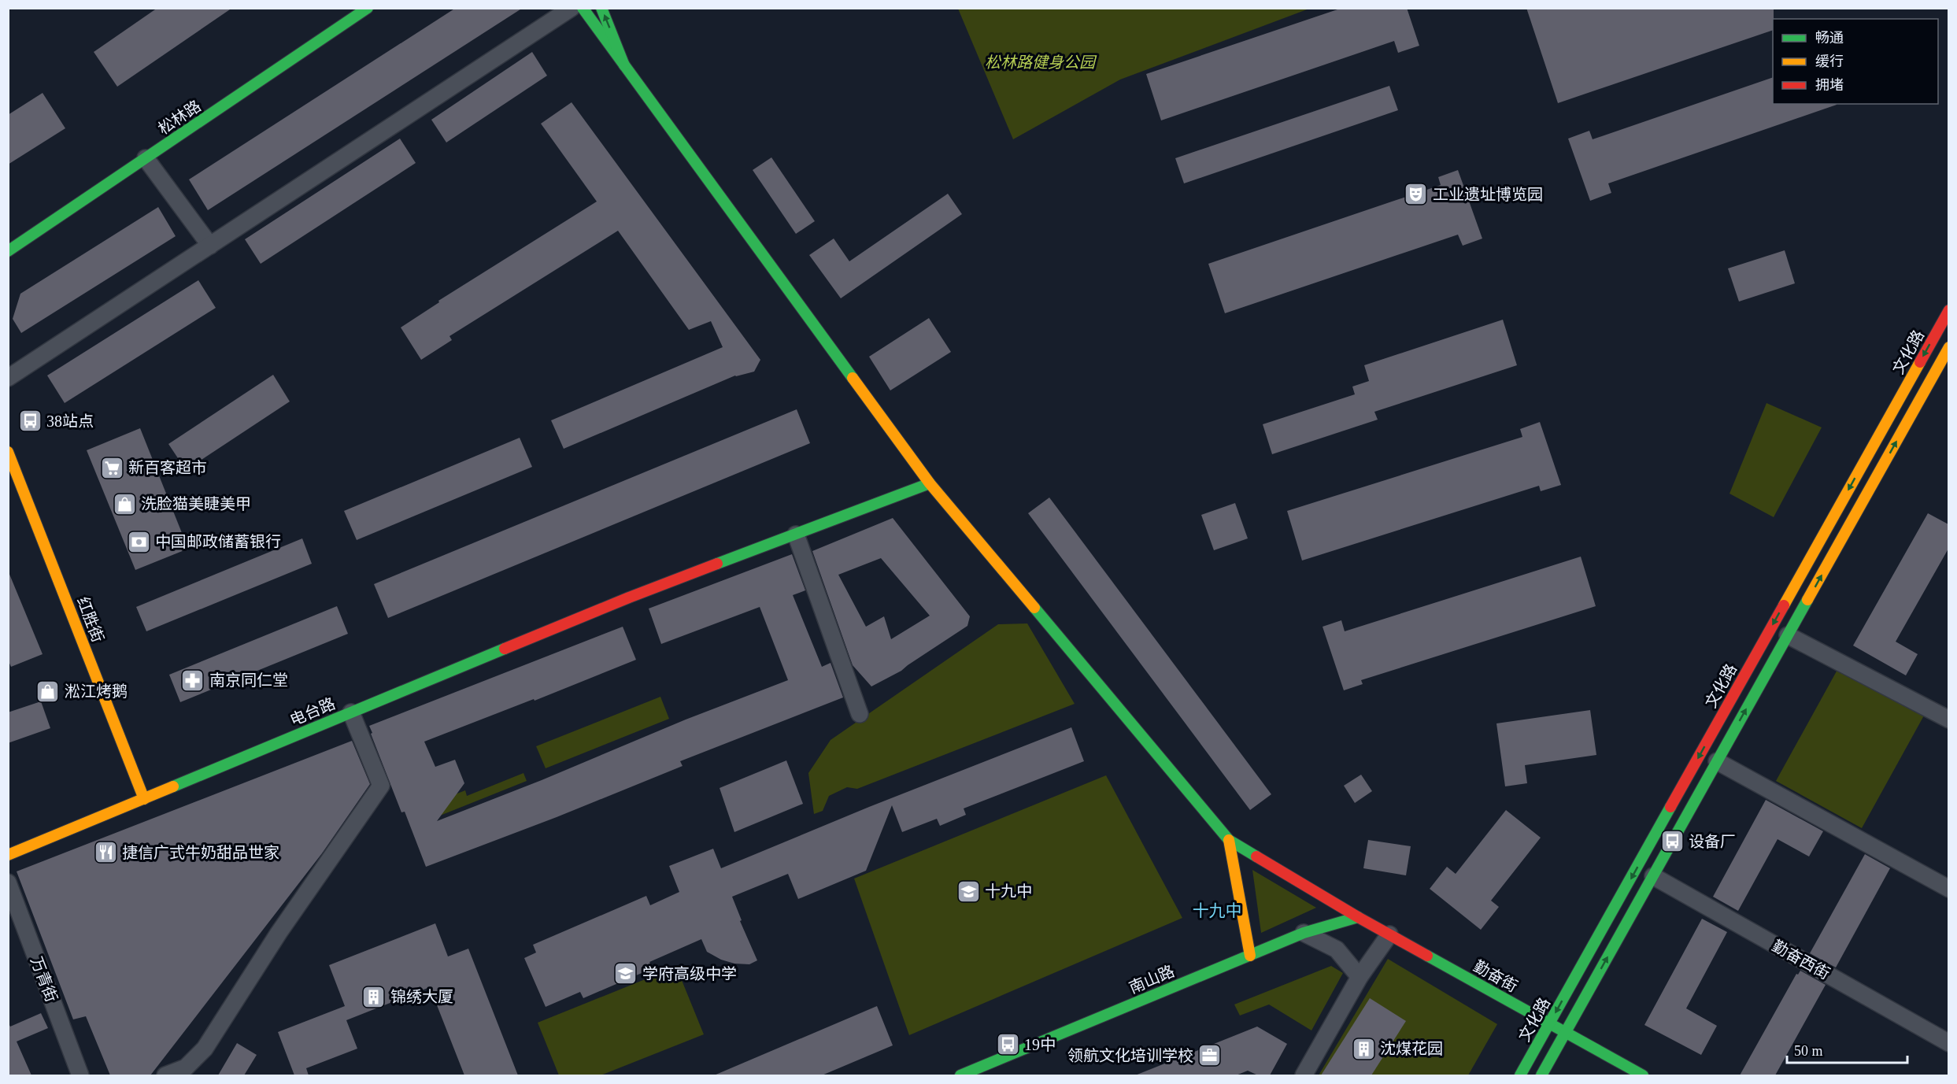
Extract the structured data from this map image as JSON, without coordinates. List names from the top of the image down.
{
  "streets": {
    "street": [
      "松林路",
      "文化路",
      "红胜街",
      "电台路",
      "勤奋西街",
      "勤奋街",
      "万青街",
      "南山路"
    ]
  },
  "crossings": [
    ["文化路", "勤奋街"],
    ["红胜街", "电台路"],
    ["勤奋街", "南山路"]
  ],
  "districts": ["十九中"],
  "parks": ["松林路健身公园"],
  "places": {
    "theatre": ["工业遗址博览园"],
    "bus stop": ["38站点", "设备厂", "19中"],
    "supermarket": ["新百客超市"],
    "shop": ["洗脸猫美睫美甲", "淞江烤鹅"],
    "bank": ["中国邮政储蓄银行"],
    "pharmacy": ["南京同仁堂"],
    "restaurant": ["捷信广式牛奶甜品世家"],
    "school or university": ["十九中", "学府高级中学"],
    "building": ["锦绣大厦", "沈煤花园"],
    "office": ["领航文化培训学校"]
  },
  "legend": ["畅通", "缓行", "拥堵"],
  "scale_bar": "50 m"
}
